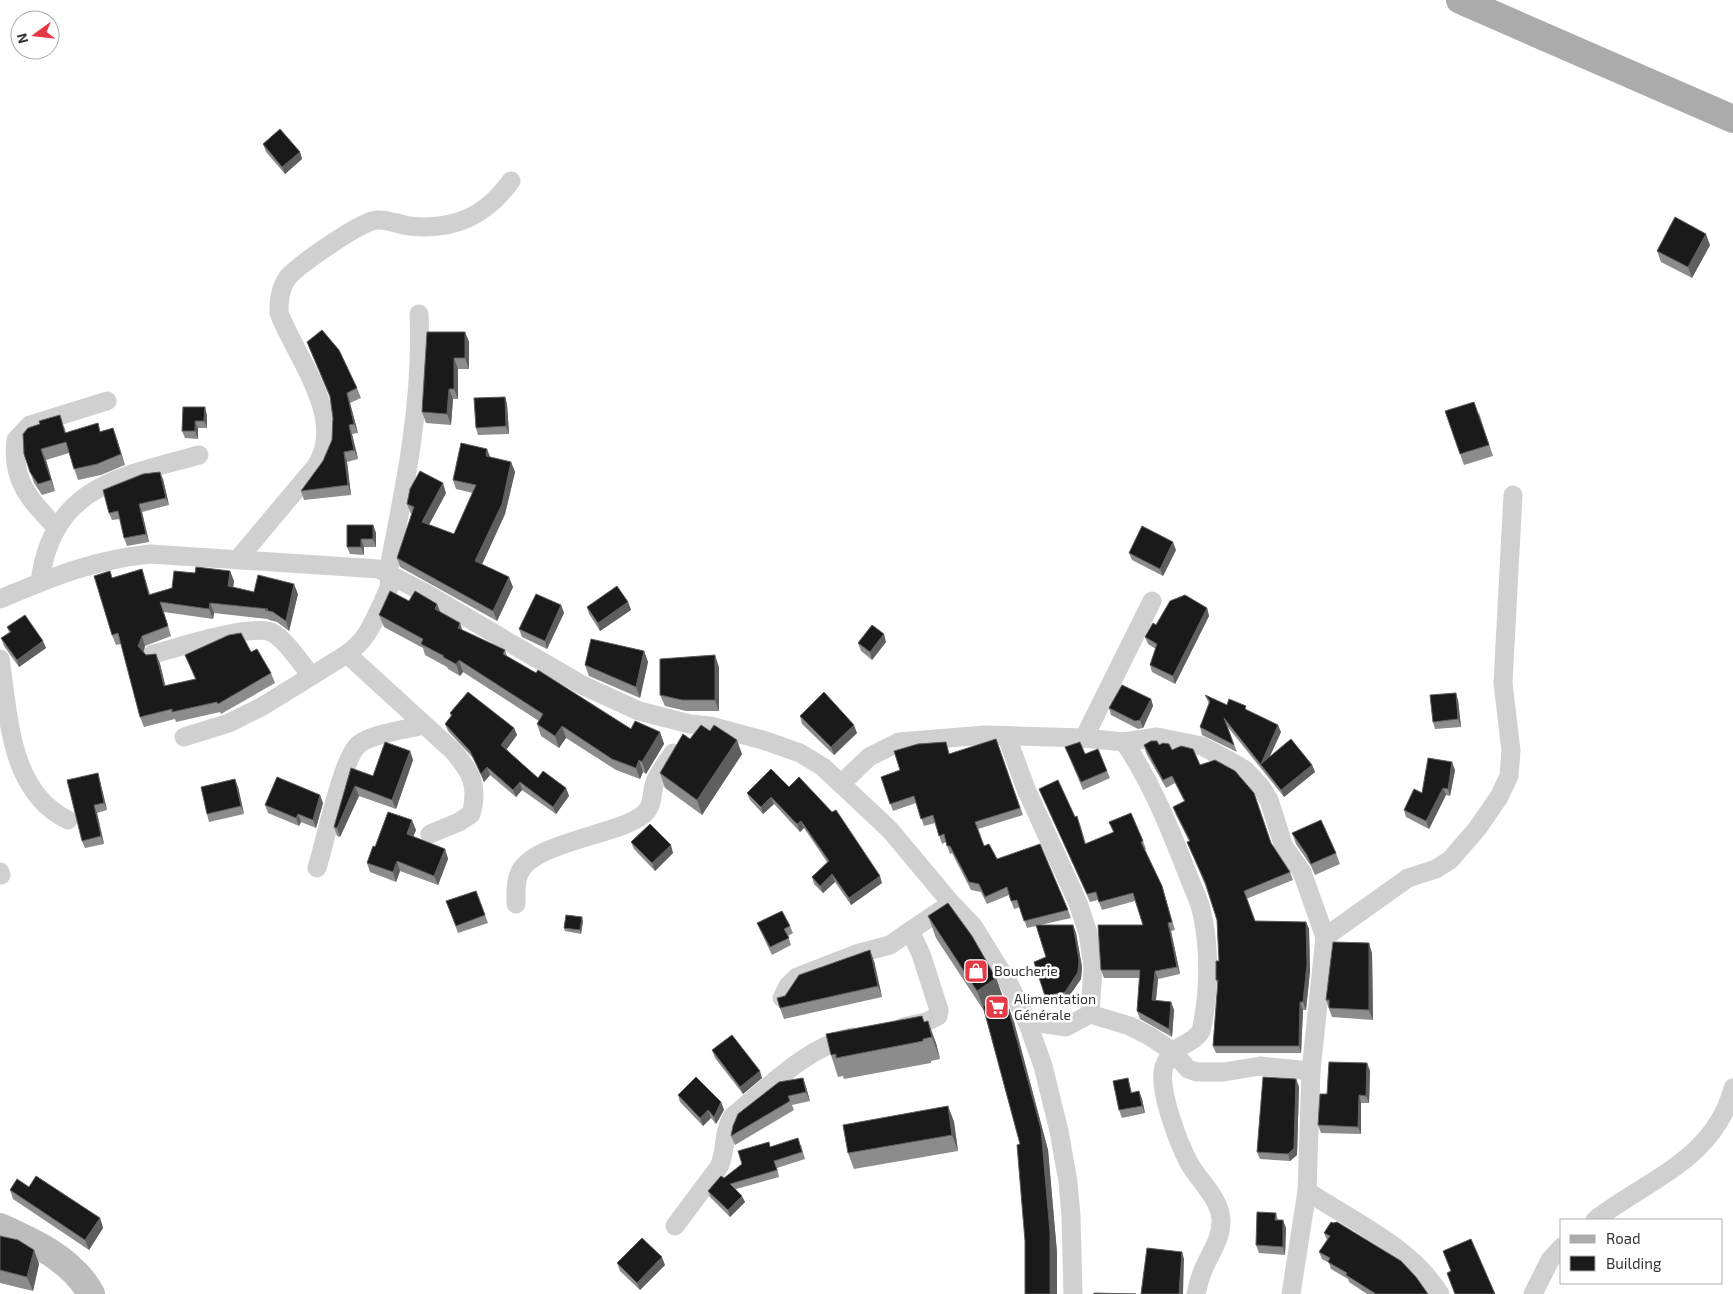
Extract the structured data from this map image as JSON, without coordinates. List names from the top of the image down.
{
  "places": {
    "shop": ["Boucherie"],
    "supermarket": ["Alimentation Générale"]
  },
  "legend": ["Road", "Building"],
  "north": "left"
}
